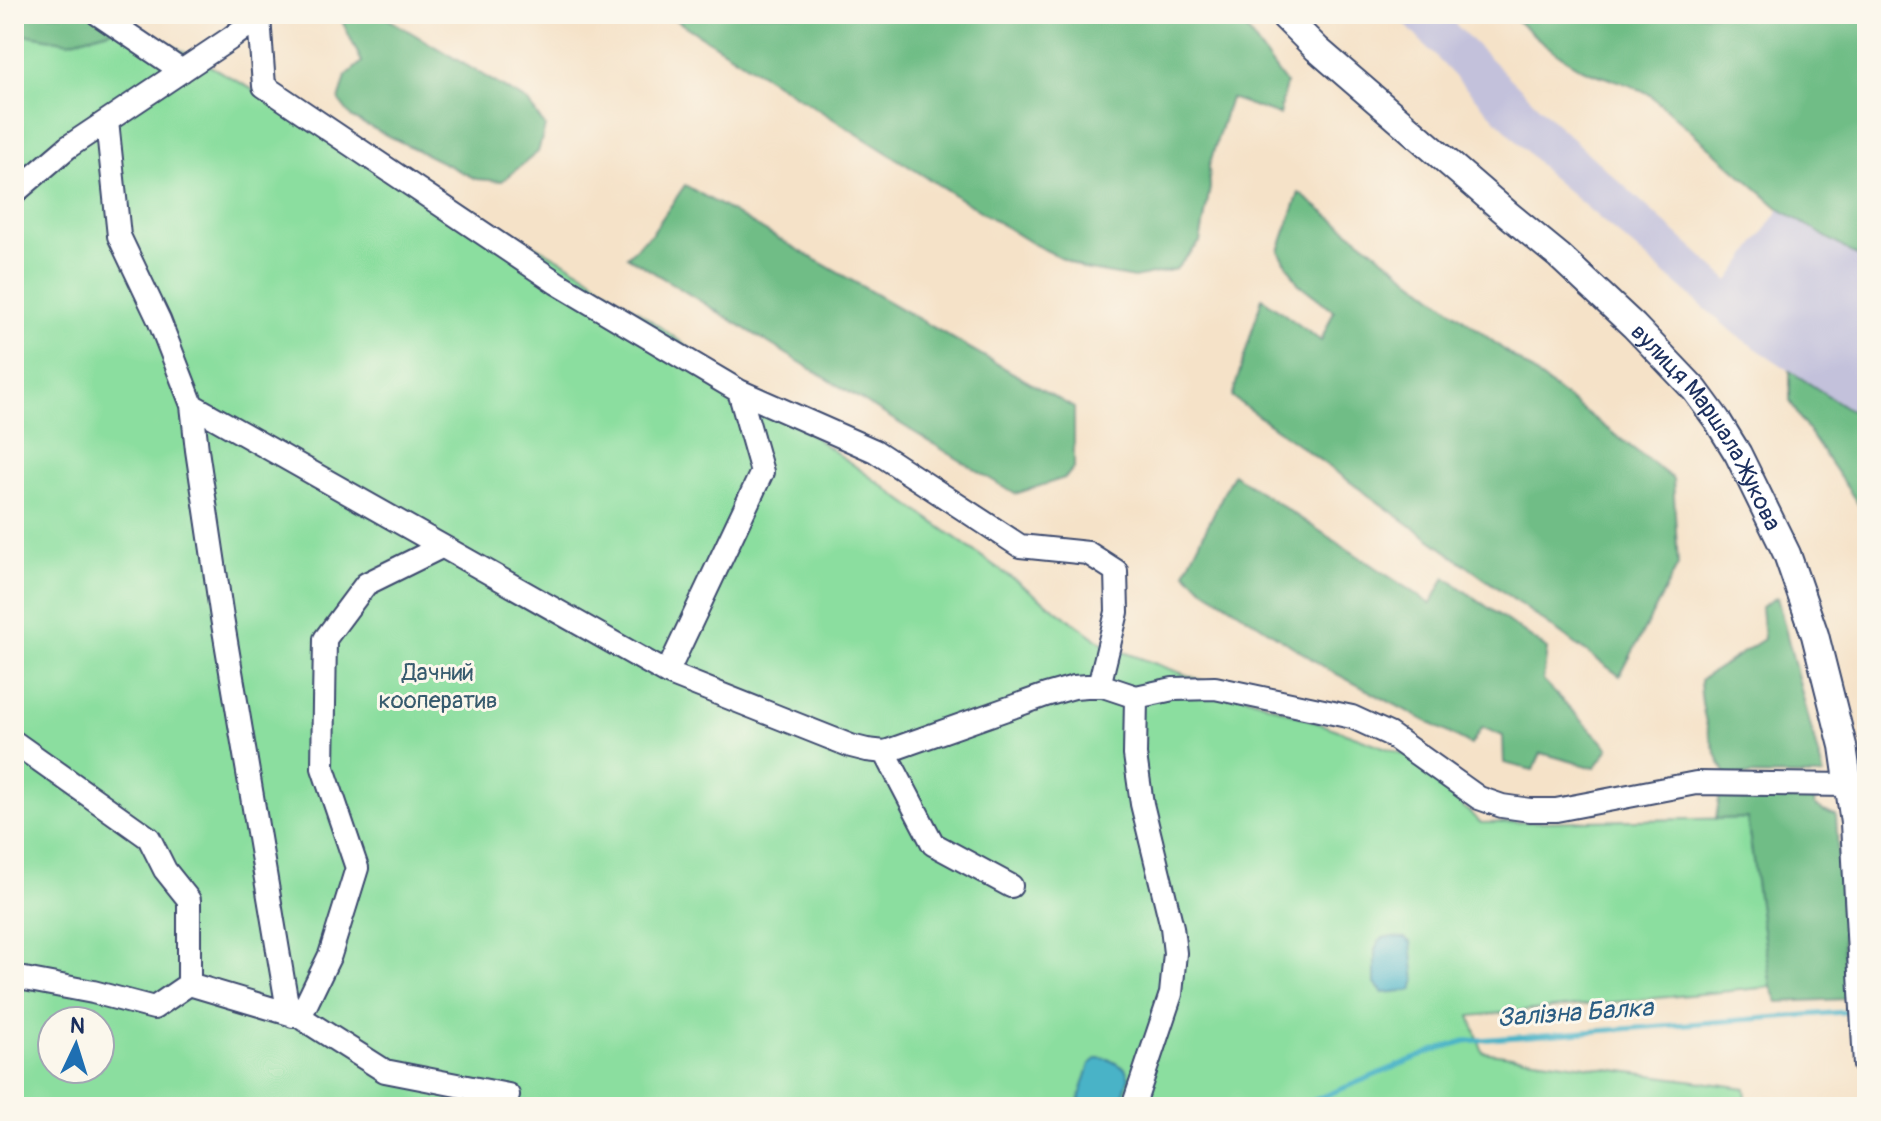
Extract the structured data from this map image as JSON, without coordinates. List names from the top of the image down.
{
  "streets": {
    "main road": ["вулиця Маршала Жукова"]
  },
  "water": ["Залізна Балка"],
  "parks": ["Дачний кооператив"],
  "north": "top"
}
